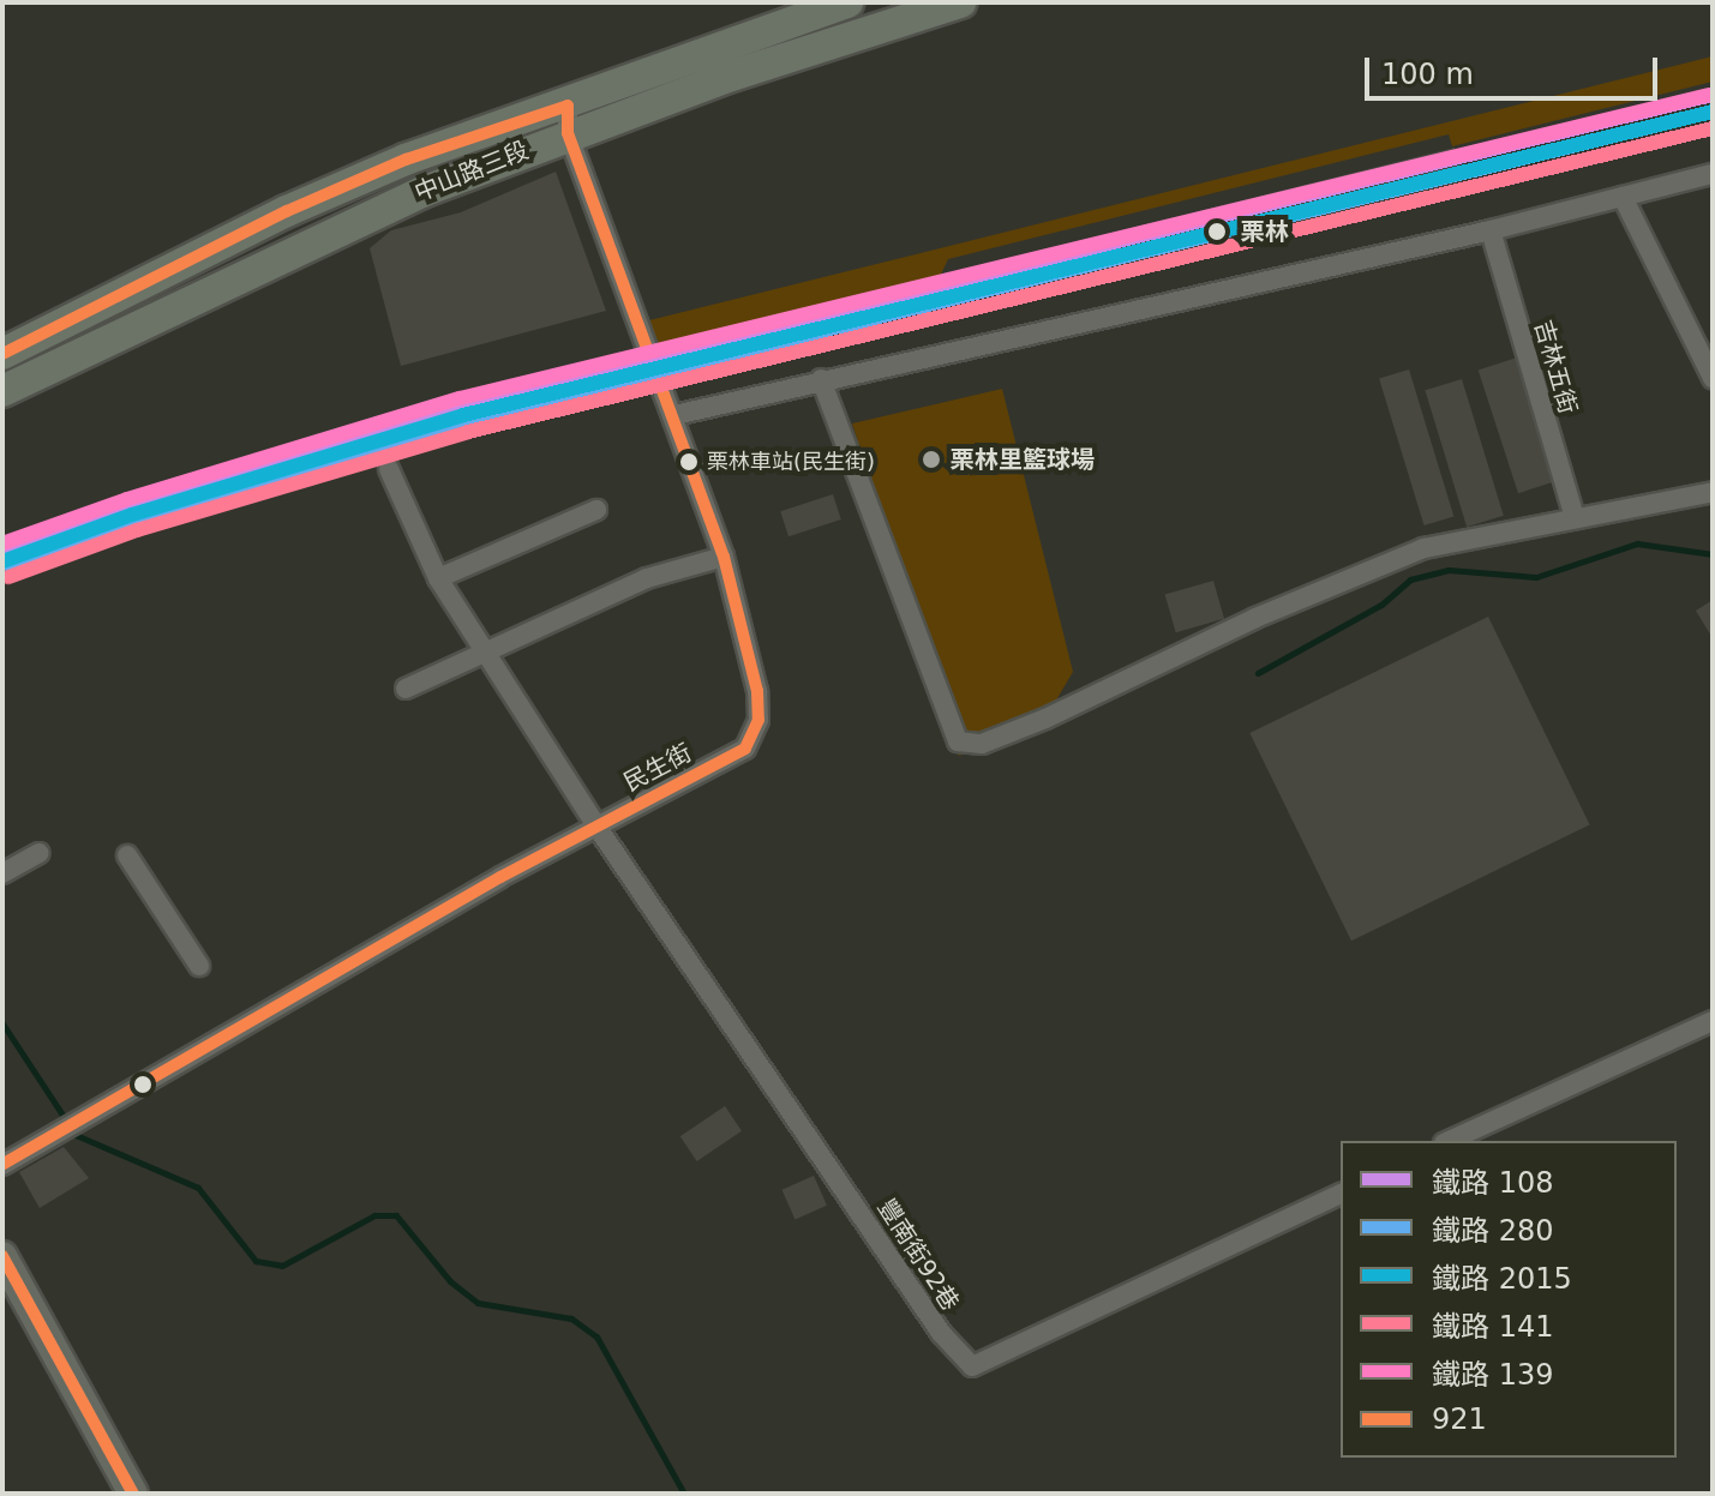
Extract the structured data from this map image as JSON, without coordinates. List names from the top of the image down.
{
  "streets": {
    "main road": ["中山路三段"],
    "street": ["吉林五街", "民生街", "豐南街92巷"]
  },
  "crossings": [
    ["中山路三段", "民生街"],
    ["民生街", "豐南街92巷"]
  ],
  "places": ["栗林", "栗林里籃球場", "栗林車站(民生街)"],
  "lines": [
    "rail line 108",
    "rail line 139",
    "transit line 921",
    "rail line 280",
    "rail line 2015",
    "rail line 141"
  ],
  "legend": [
    "鐵路 108",
    "鐵路 280",
    "鐵路 2015",
    "鐵路 141",
    "鐵路 139",
    "921"
  ],
  "scale_bar": "100 m"
}
